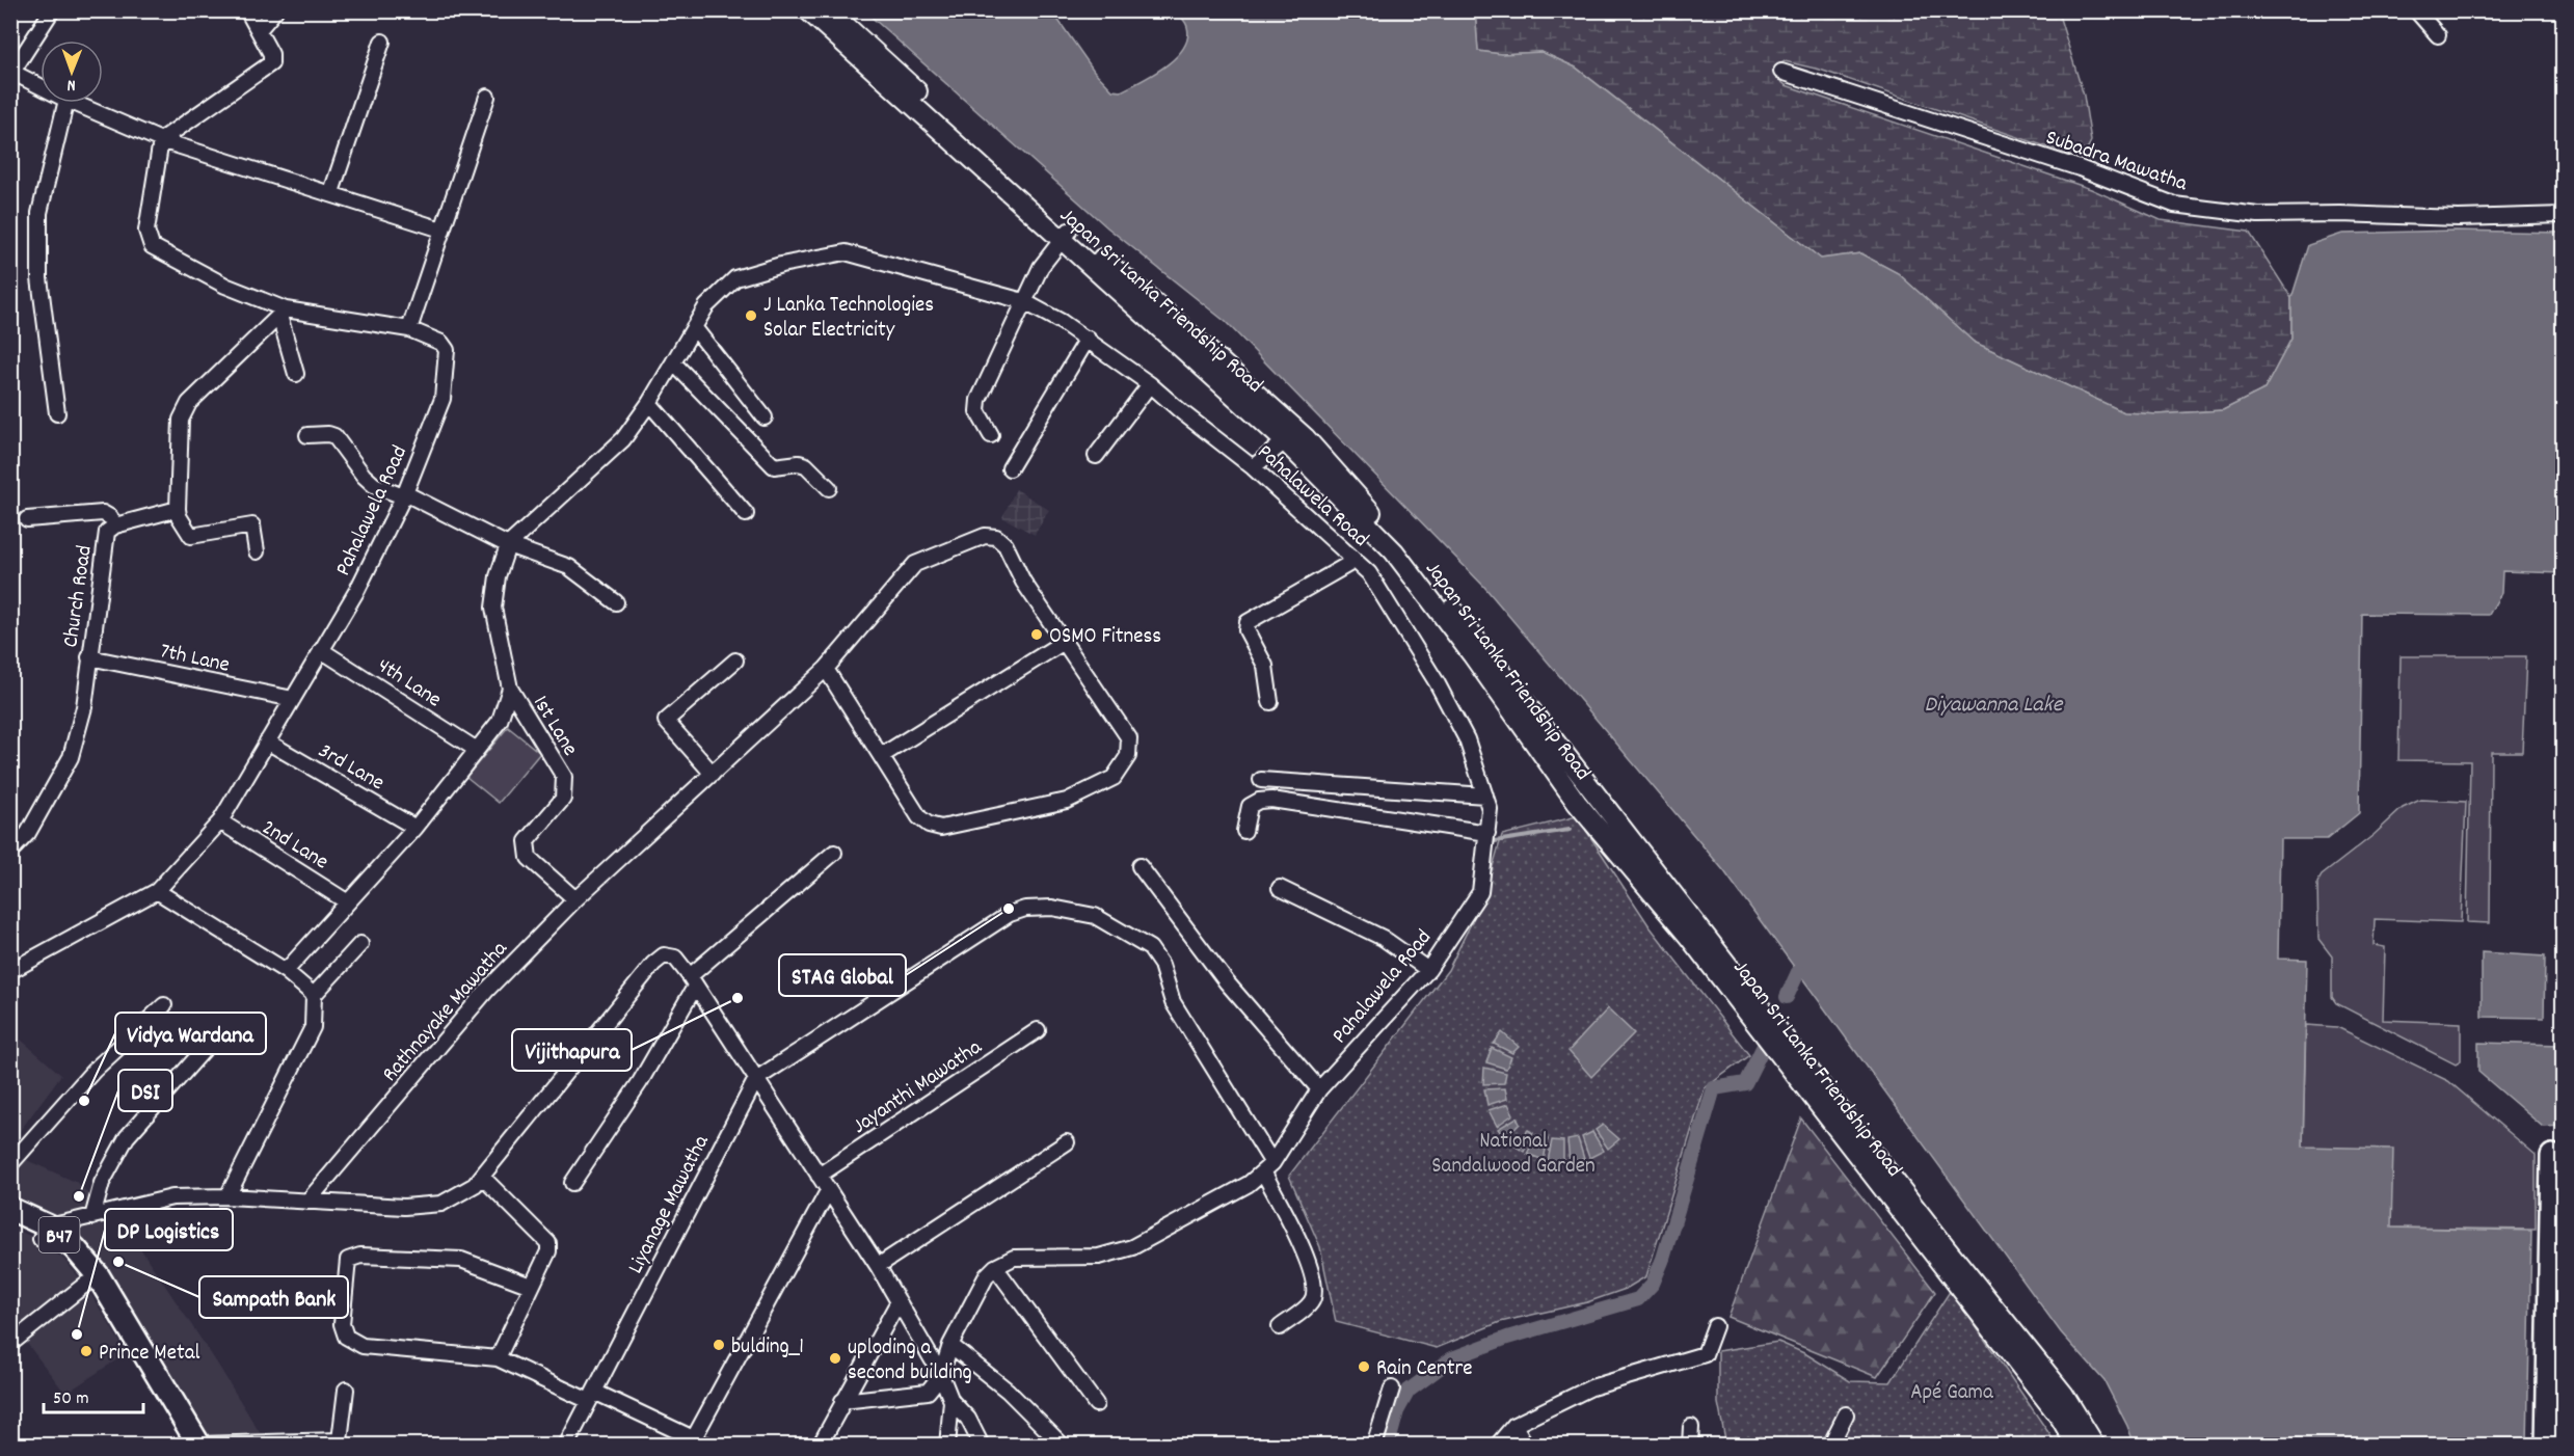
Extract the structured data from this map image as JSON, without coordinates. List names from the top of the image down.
{
  "streets": {
    "main road": ["Japan Sri Lanka Friendship Road", "B47"],
    "street": [
      "Subadra Mawatha",
      "Pahalawela Road",
      "Church Road",
      "7th Lane",
      "4th Lane",
      "1st Lane",
      "3rd Lane",
      "2nd Lane",
      "Rathnayake Mawatha",
      "Jayanthi Mawatha",
      "Liyanage Mawatha"
    ]
  },
  "crossings": [
    ["Pahalawela Road", "7th Lane"],
    ["Pahalawela Road", "4th Lane"],
    ["Pahalawela Road", "1st Lane"],
    ["Pahalawela Road", "3rd Lane"],
    ["Pahalawela Road", "2nd Lane"],
    ["Church Road", "7th Lane"],
    ["1st Lane", "Rathnayake Mawatha"]
  ],
  "water": ["Diyawanna Lake"],
  "parks": ["National Sandalwood Garden", "Apé Gama"],
  "places": [
    "J Lanka Technologies Solar Electricity",
    "OSMO Fitness",
    "STAG Global",
    "Vijithapura",
    "Vidya Wardana",
    "DSI",
    "Sampath Bank",
    "DP Logistics",
    "bulding_1",
    "Prince Metal",
    "uploding a second building",
    "Rain Centre"
  ],
  "scale_bar": "50 m",
  "north": "bottom"
}
